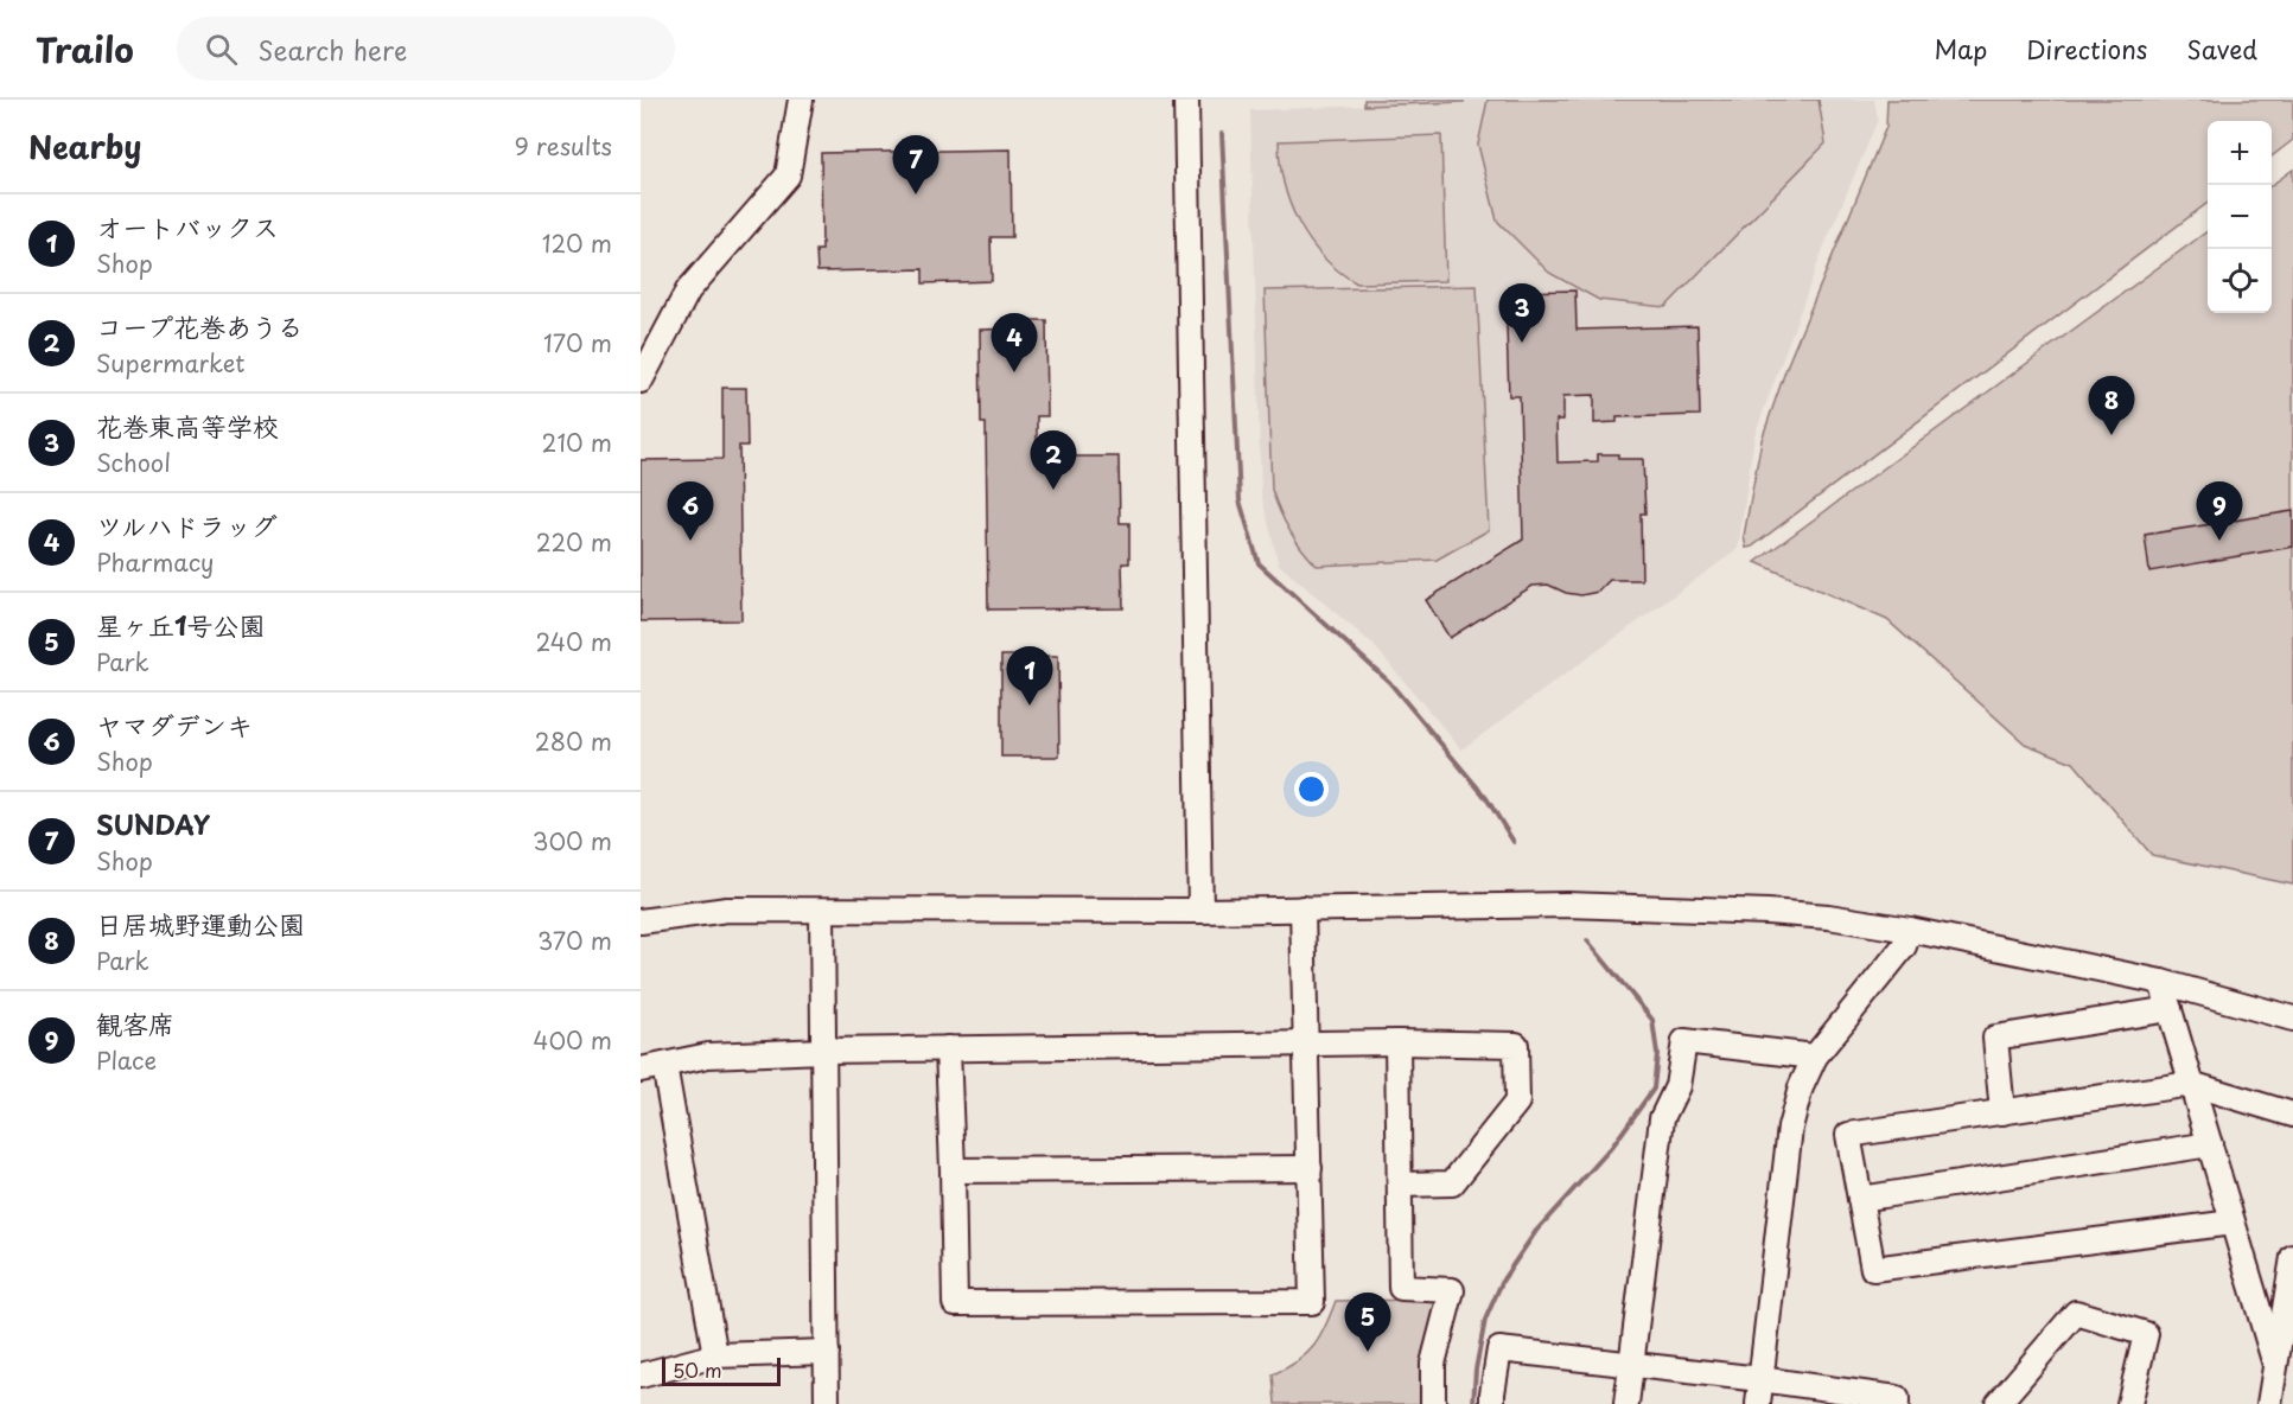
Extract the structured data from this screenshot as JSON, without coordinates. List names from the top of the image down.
{
  "scale_bar": "50 m",
  "page": {
    "header": "Trailo",
    "search": "Search here",
    "nav": ["Map", "Directions", "Saved"],
    "heading": ["Nearby", "9 results"],
    "map_buttons": ["+", "−"],
    "pins": [
      "7",
      "3",
      "4",
      "8",
      "2",
      "6",
      "9",
      "1",
      "5"
    ],
    "list": [
      {
        "mark": "1",
        "name": "オートバックス",
        "note": "Shop",
        "value": "120 m"
      },
      {
        "mark": "2",
        "name": "コープ花巻あうる",
        "note": "Supermarket",
        "value": "170 m"
      },
      {
        "mark": "3",
        "name": "花巻東高等学校",
        "note": "School",
        "value": "210 m"
      },
      {
        "mark": "4",
        "name": "ツルハドラッグ",
        "note": "Pharmacy",
        "value": "220 m"
      },
      {
        "mark": "5",
        "name": "星ヶ丘1号公園",
        "note": "Park",
        "value": "240 m"
      },
      {
        "mark": "6",
        "name": "ヤマダデンキ",
        "note": "Shop",
        "value": "280 m"
      },
      {
        "mark": "7",
        "name": "SUNDAY",
        "note": "Shop",
        "value": "300 m"
      },
      {
        "mark": "8",
        "name": "日居城野運動公園",
        "note": "Park",
        "value": "370 m"
      },
      {
        "mark": "9",
        "name": "観客席",
        "note": "Place",
        "value": "400 m"
      }
    ],
    "scale": "50 m"
  }
}
